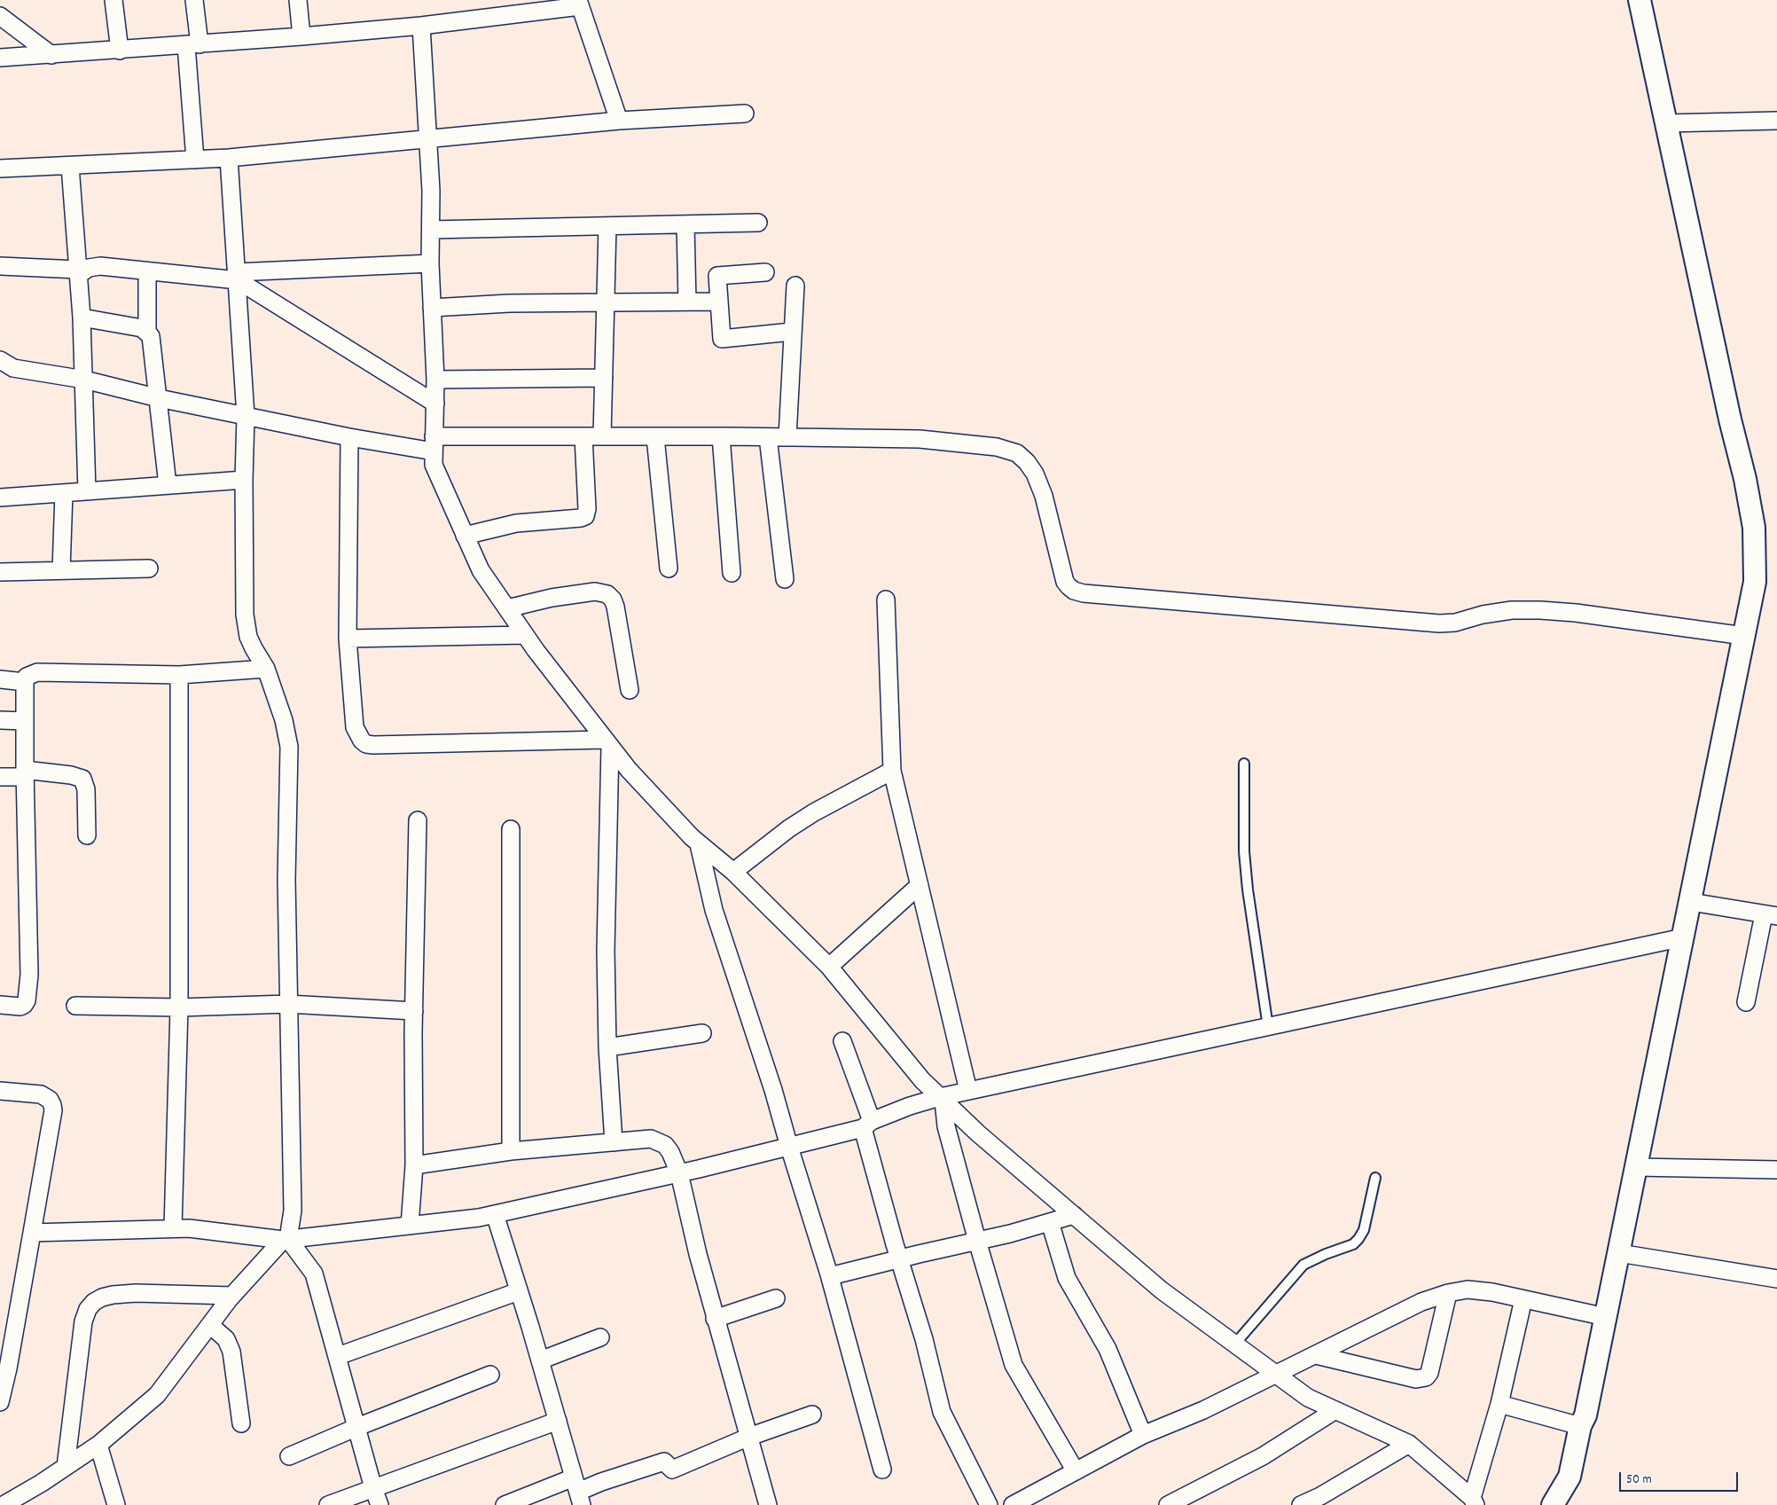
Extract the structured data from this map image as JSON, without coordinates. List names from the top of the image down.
{
  "scale_bar": "50 m"
}
